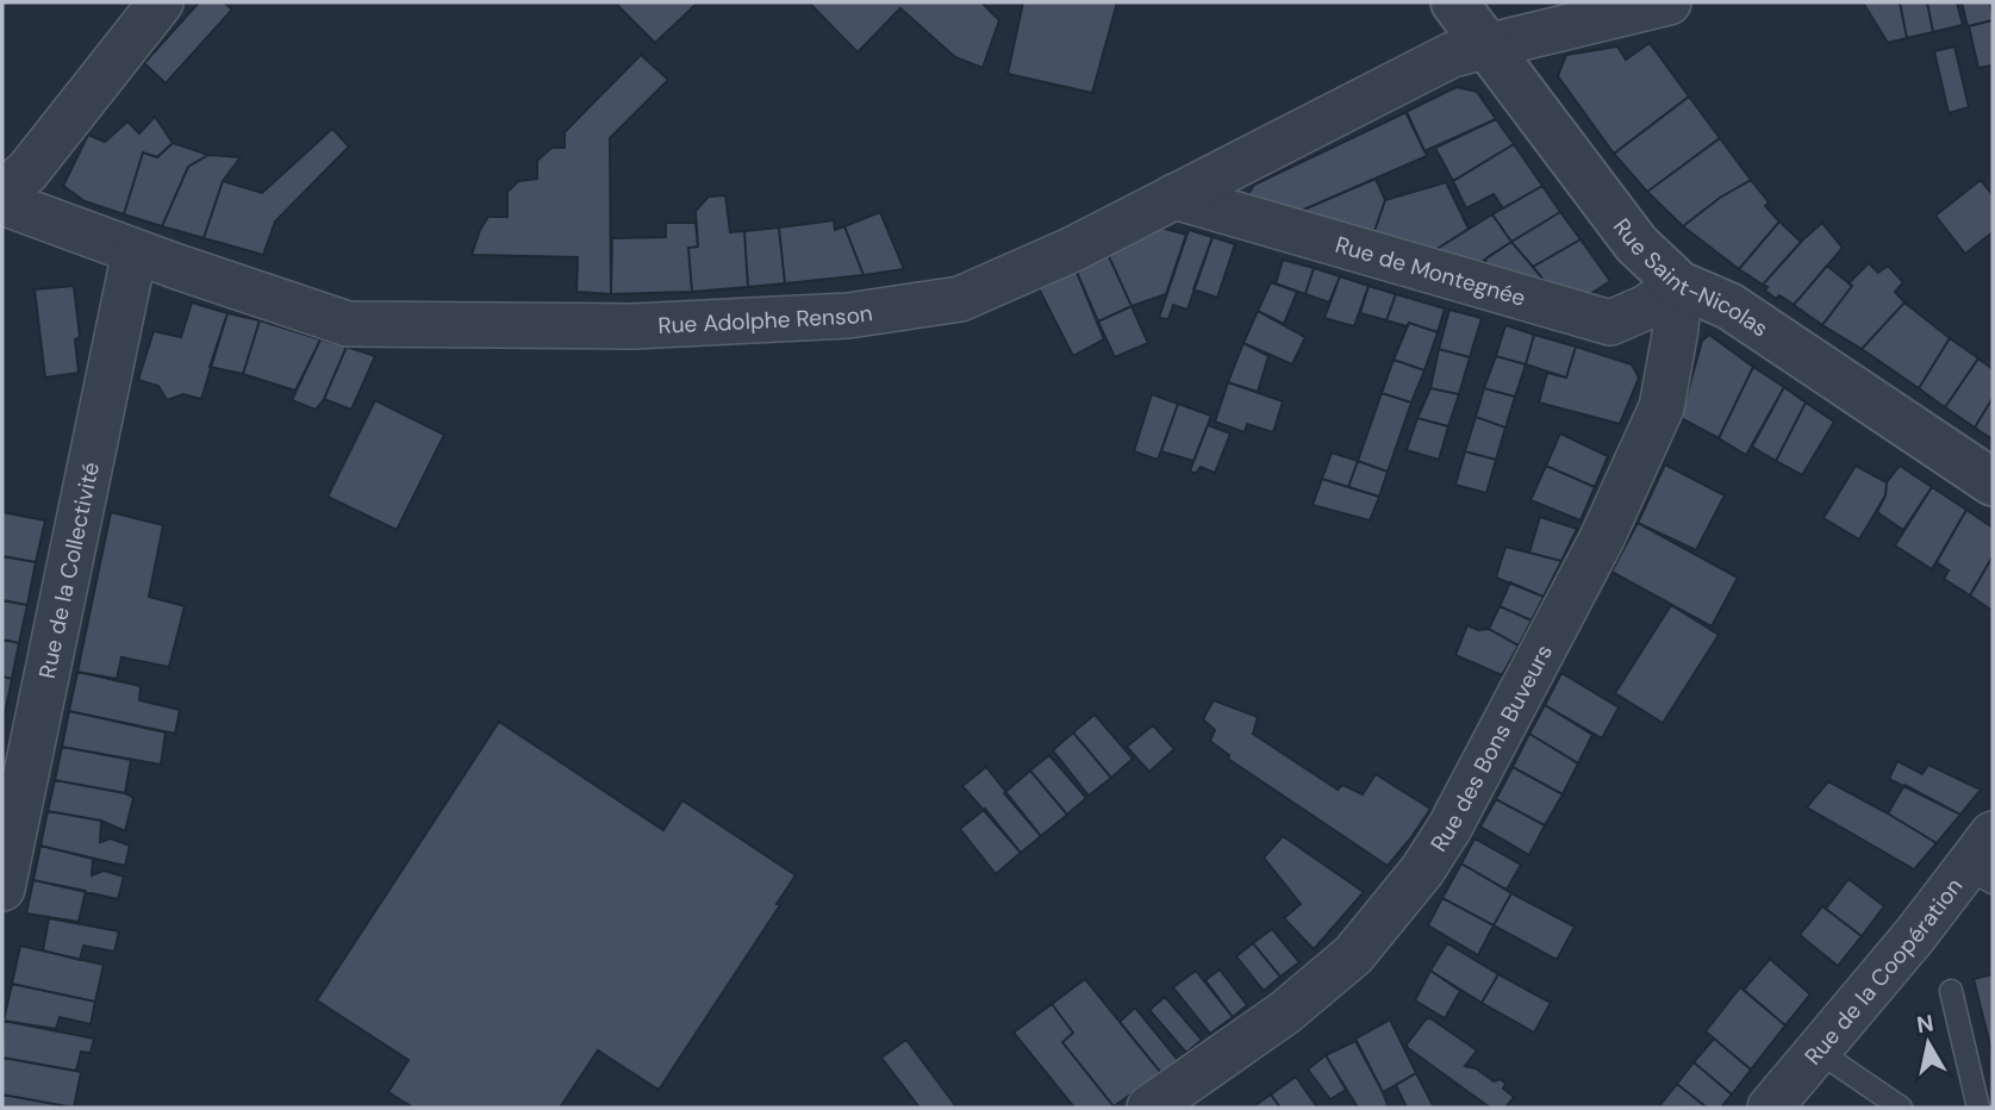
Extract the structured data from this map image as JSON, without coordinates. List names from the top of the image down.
{
  "streets": {
    "street": [
      "Rue de Montegnée",
      "Rue Saint-Nicolas",
      "Rue Adolphe Renson",
      "Rue de la Collectivité",
      "Rue des Bons Buveurs",
      "Rue de la Coopération"
    ]
  },
  "crossings": [
    ["Rue de Montegnée", "Rue Saint-Nicolas"],
    ["Rue de Montegnée", "Rue Adolphe Renson"],
    ["Rue de Montegnée", "Rue des Bons Buveurs"],
    ["Rue Saint-Nicolas", "Rue Adolphe Renson"],
    ["Rue Saint-Nicolas", "Rue des Bons Buveurs"],
    ["Rue Adolphe Renson", "Rue de la Collectivité"]
  ],
  "north": "top"
}
